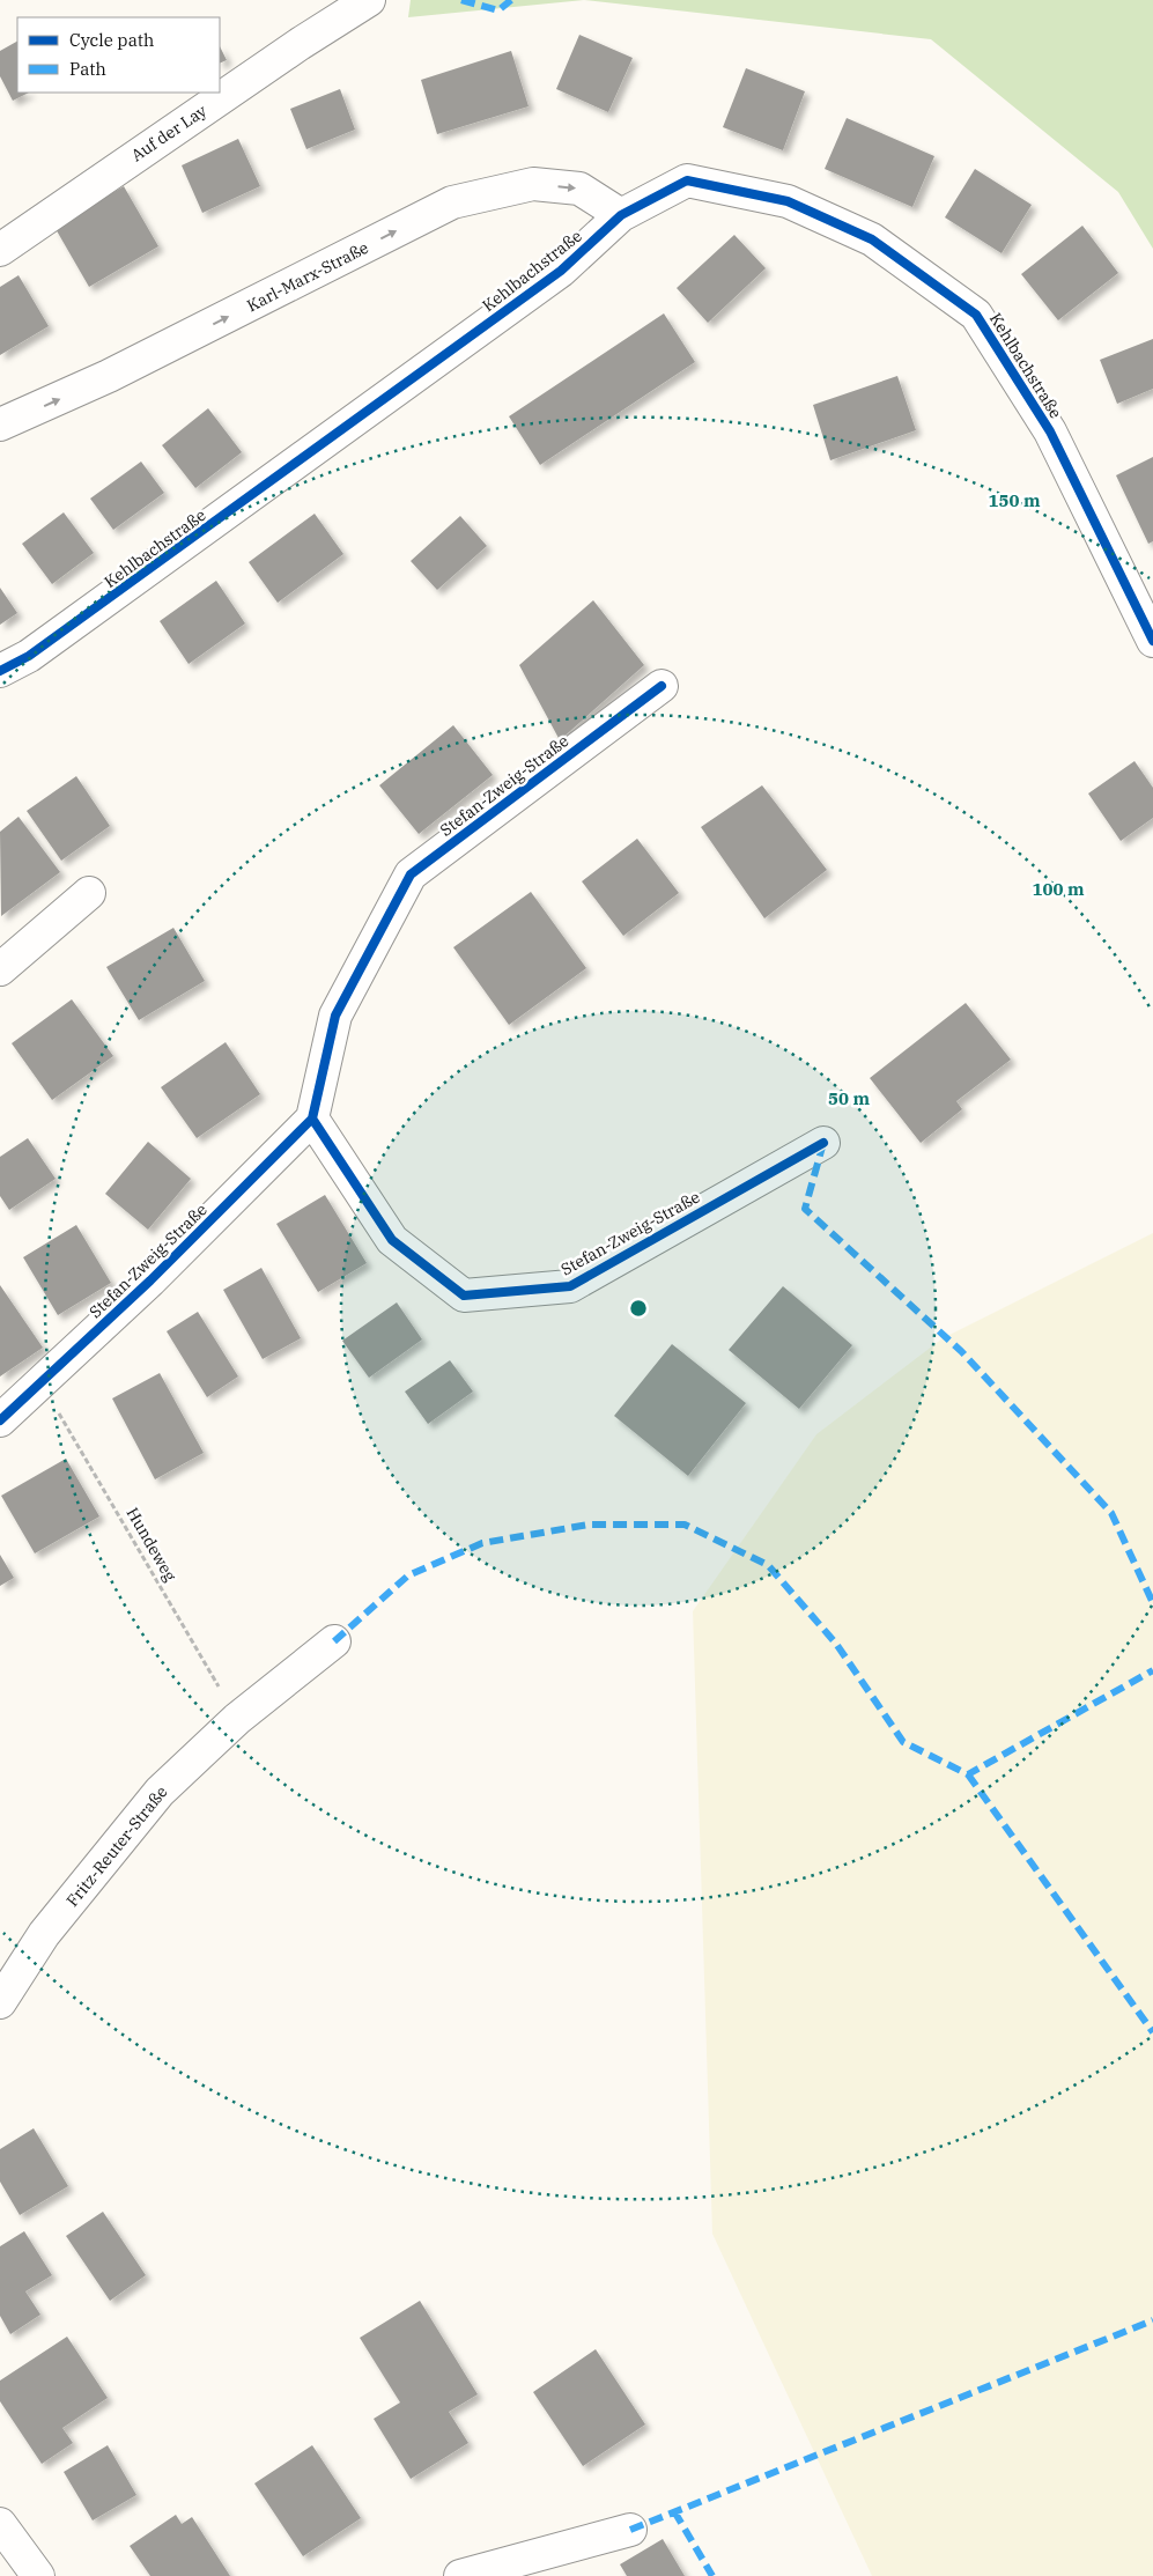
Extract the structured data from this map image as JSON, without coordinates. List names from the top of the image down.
{
  "streets": {
    "street": [
      "Auf der Lay",
      "Kehlbachstraße",
      "Karl-Marx-Straße",
      "Stefan-Zweig-Straße",
      "Fritz-Reuter-Straße"
    ],
    "path": ["Hundeweg"]
  },
  "crossings": [
    ["Kehlbachstraße", "Karl-Marx-Straße"],
    ["Stefan-Zweig-Straße", "Hundeweg"],
    ["Hundeweg", "Fritz-Reuter-Straße"]
  ],
  "one_way": ["Karl-Marx-Straße"],
  "legend": ["Cycle path", "Path"],
  "rings": ["150 m", "100 m", "50 m"]
}
